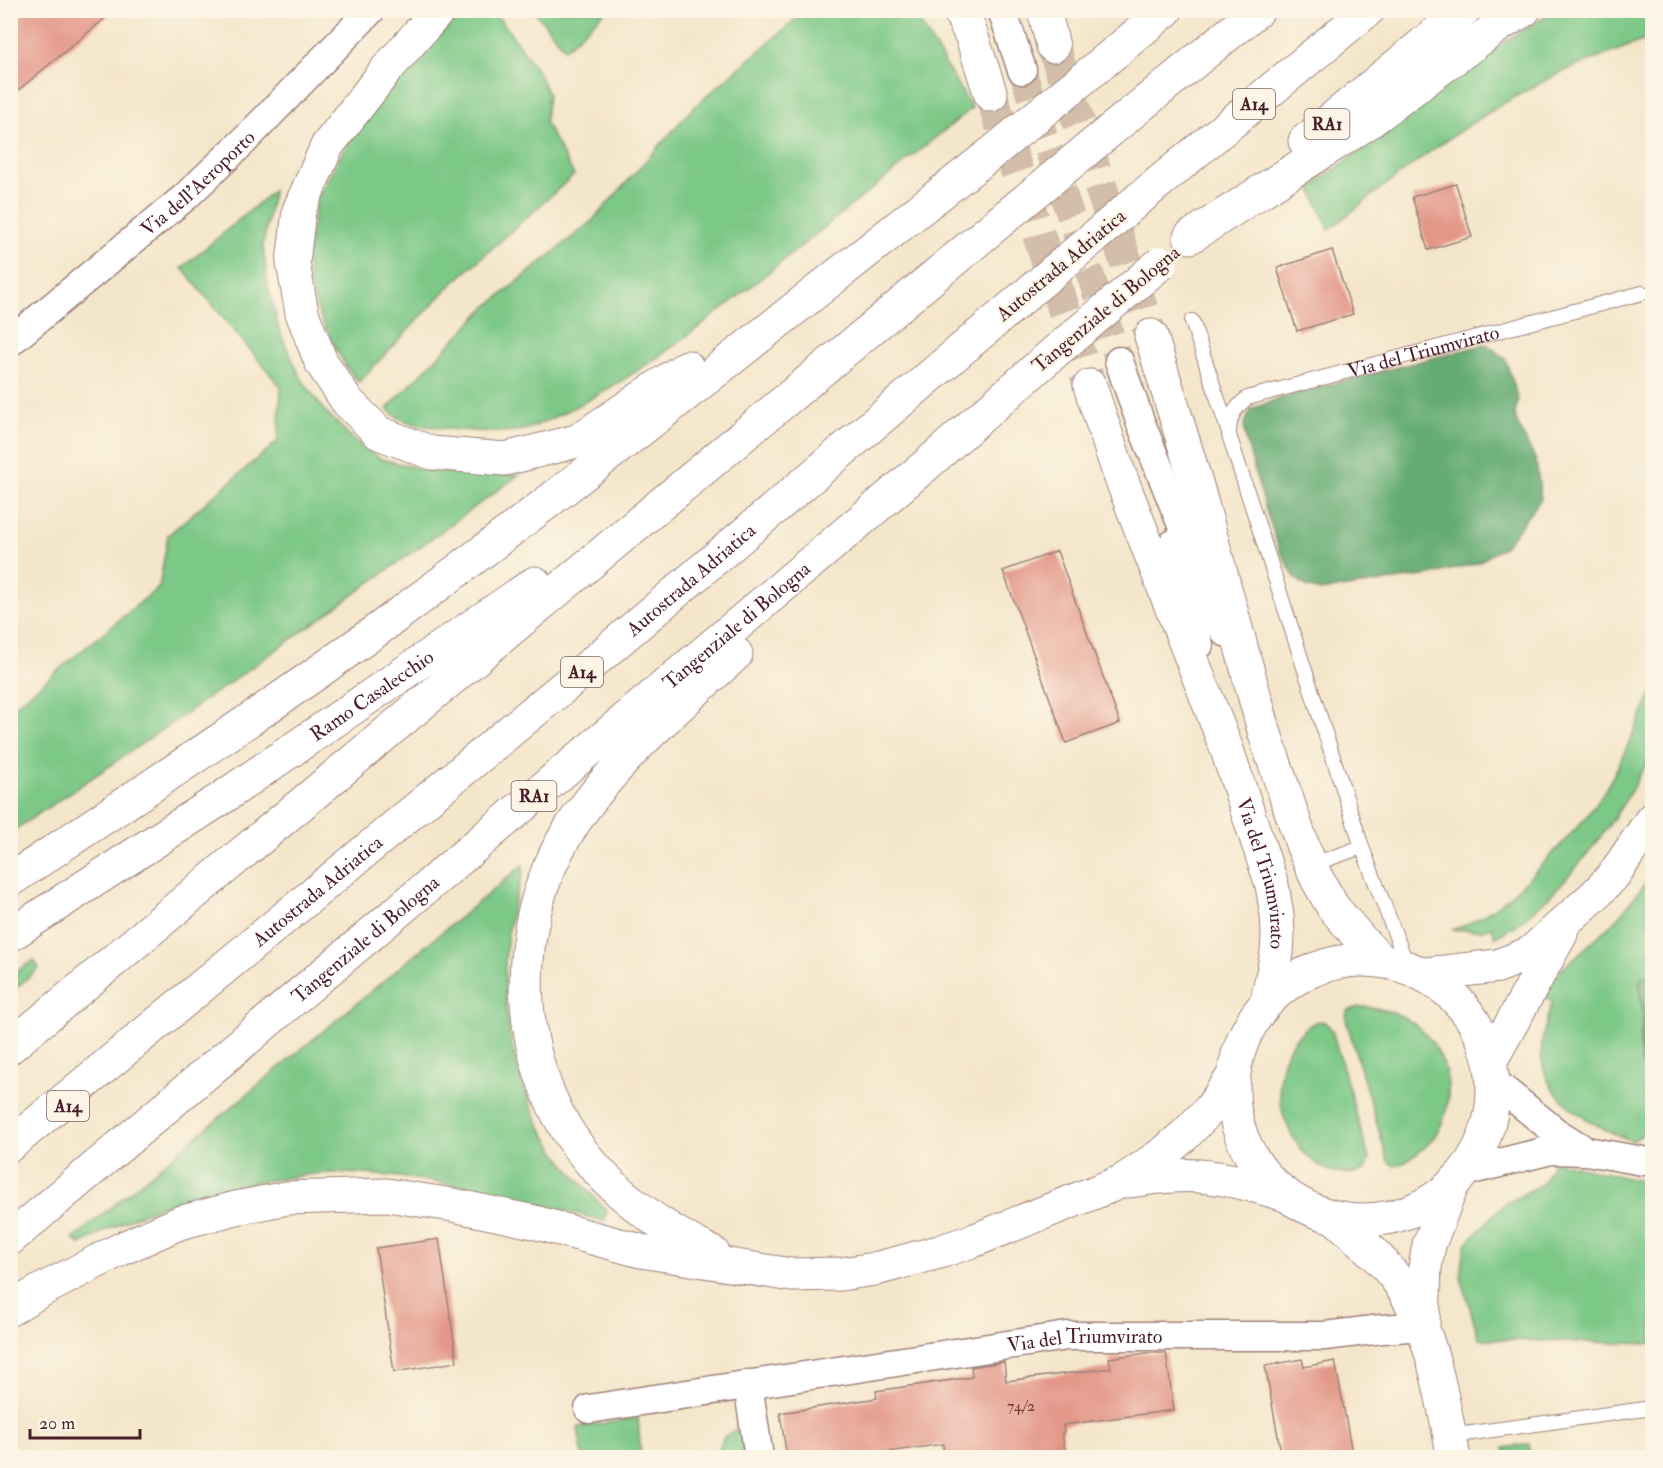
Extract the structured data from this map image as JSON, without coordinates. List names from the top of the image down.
{
  "streets": {
    "main road": [
      "A14",
      "RA1",
      "Autostrada Adriatica",
      "Tangenziale di Bologna",
      "Via del Triumvirato",
      "Ramo Casalecchio"
    ],
    "street": ["Via dell'Aeroporto"]
  },
  "crossings": [
    ["A14", "Autostrada Adriatica"]
  ],
  "house_numbers": ["74/2"],
  "scale_bar": "20 m"
}
